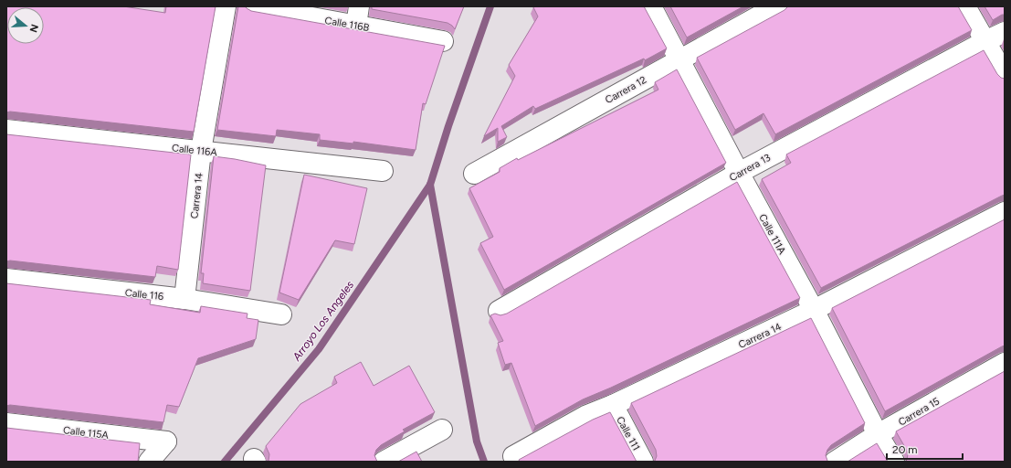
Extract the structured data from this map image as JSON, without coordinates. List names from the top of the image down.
{
  "streets": {
    "street": [
      "Calle 116B",
      "Carrera 12",
      "Calle 116A",
      "Carrera 13",
      "Carrera 14",
      "Calle 111A",
      "Calle 116",
      "Carrera 15",
      "Calle 115A",
      "Calle 111"
    ]
  },
  "crossings": [
    ["Carrera 12", "Calle 111A"],
    ["Calle 116A", "Carrera 14"],
    ["Carrera 13", "Calle 111A"],
    ["Carrera 14", "Calle 111A"],
    ["Carrera 14", "Calle 116"],
    ["Carrera 14", "Calle 111"],
    ["Calle 111A", "Carrera 15"]
  ],
  "water": ["Arroyo Los Angeles"],
  "scale_bar": "20 m",
  "north": "right"
}
